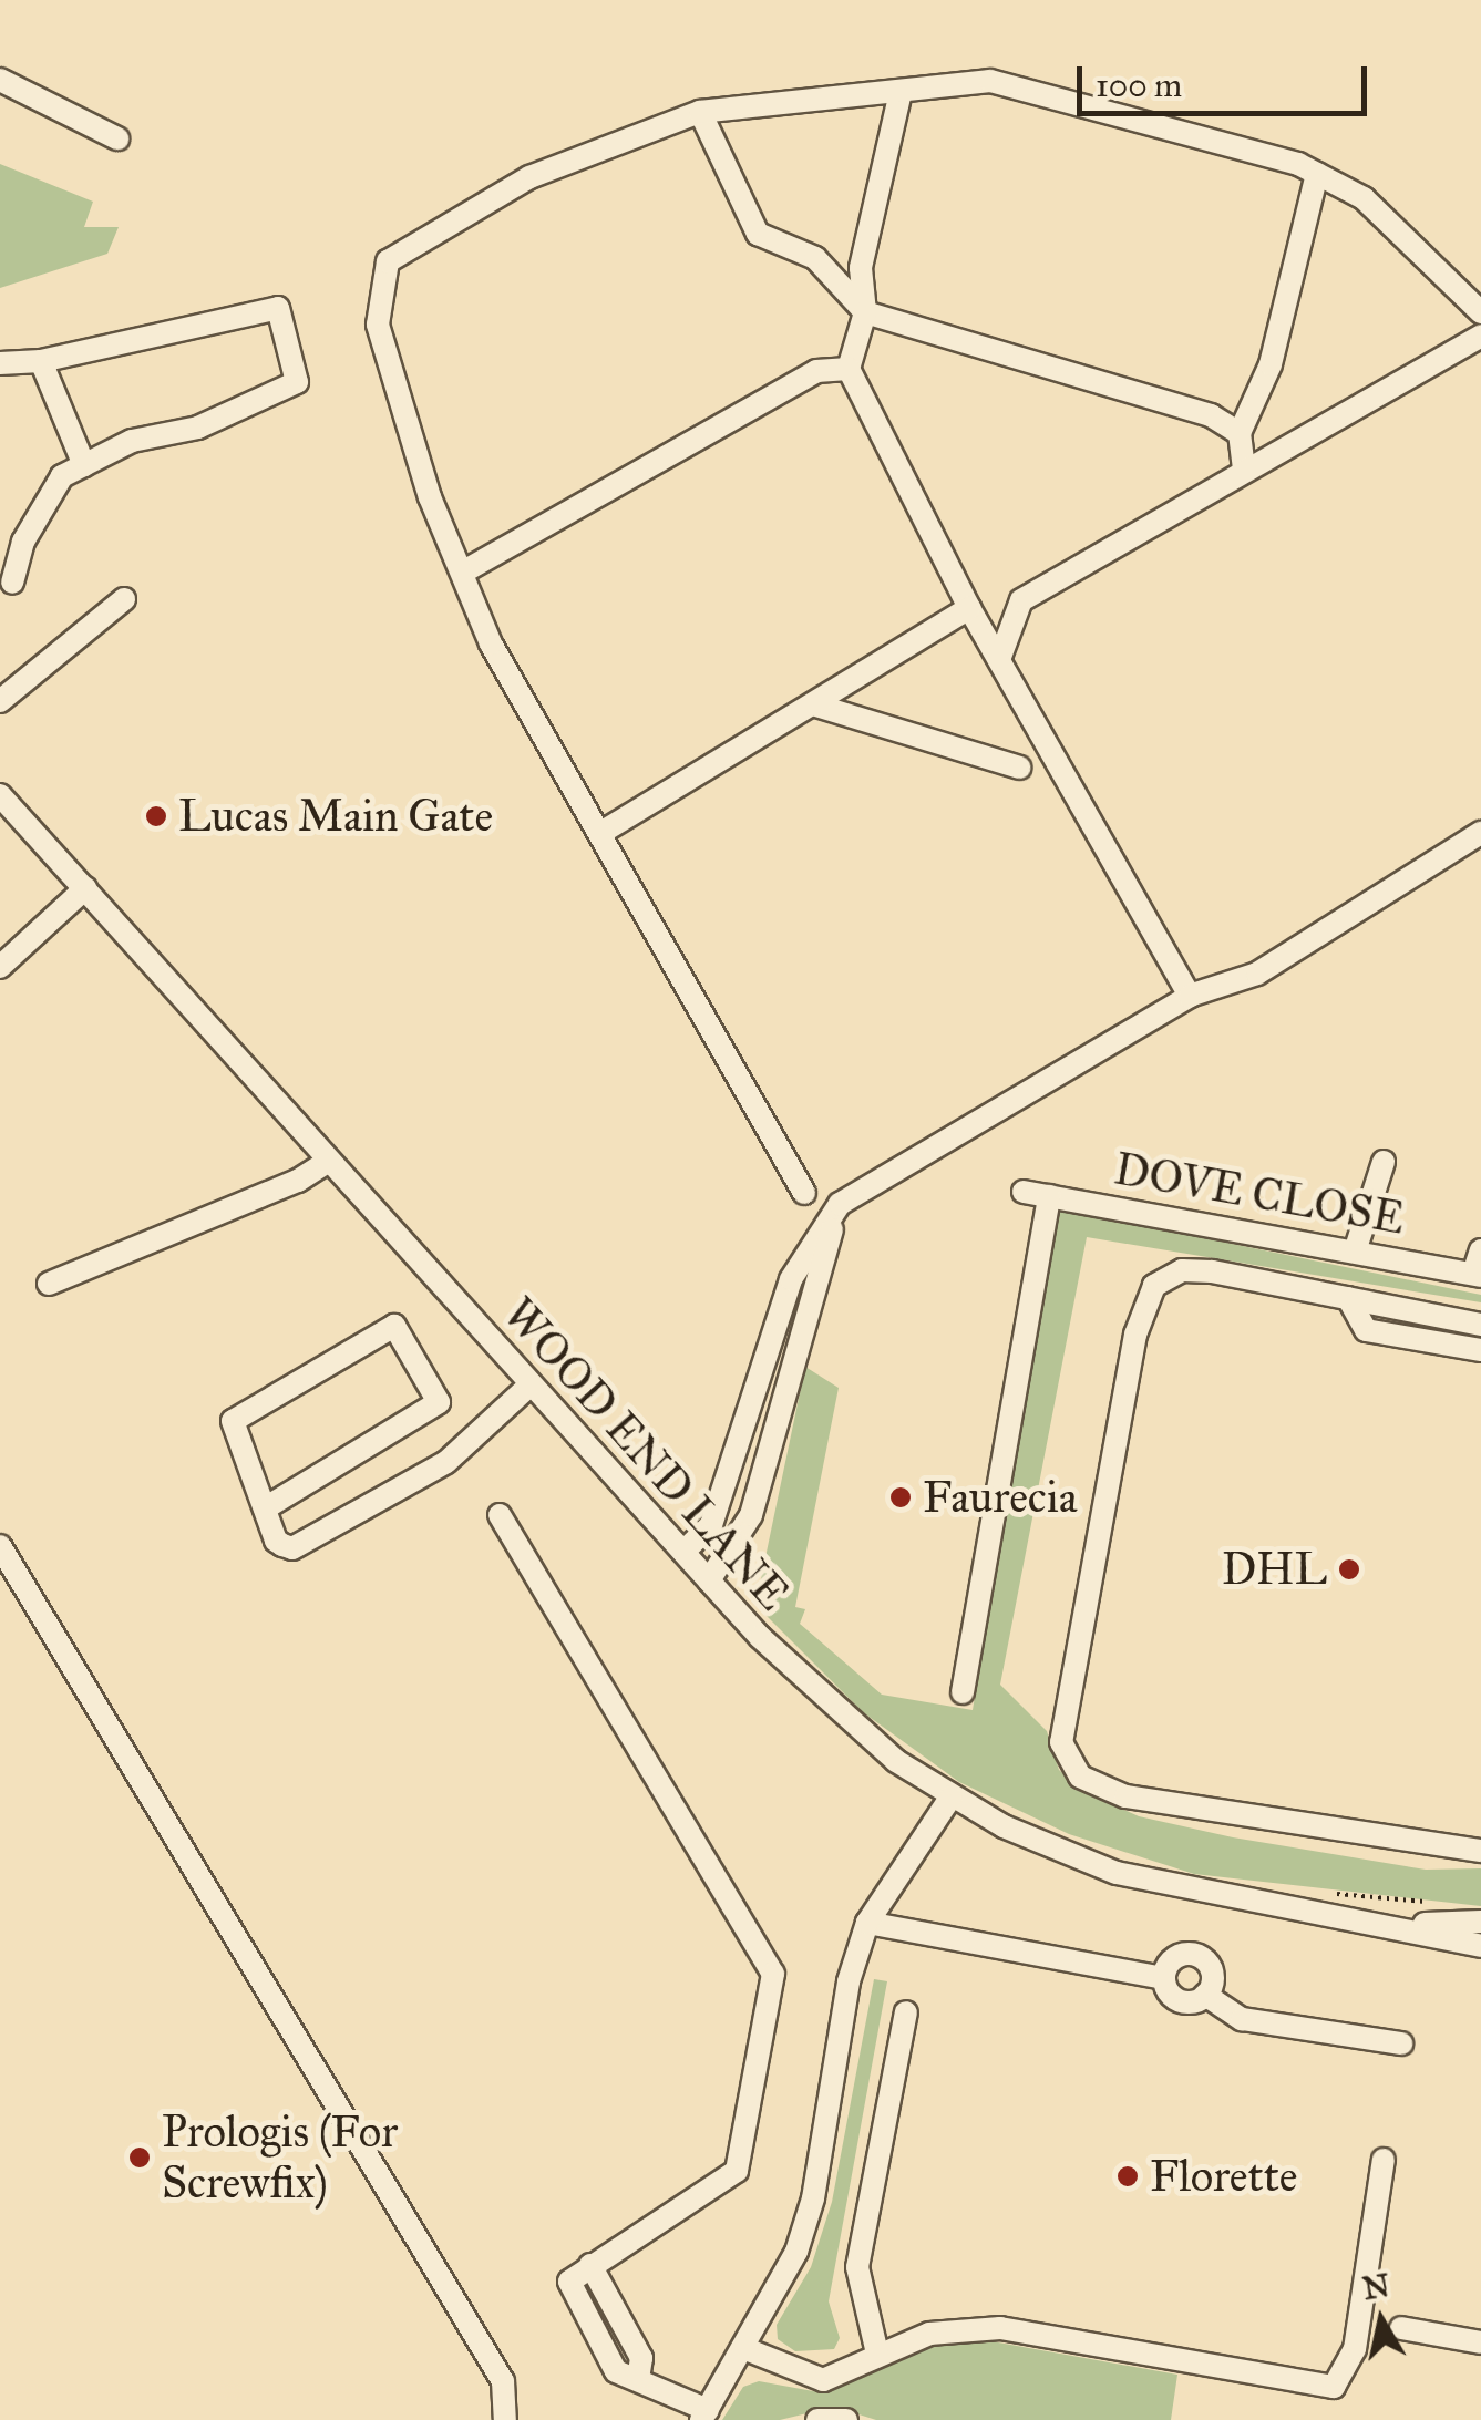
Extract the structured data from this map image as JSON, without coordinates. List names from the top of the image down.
{
  "streets": {
    "street": ["DOVE CLOSE", "WOOD END LANE"]
  },
  "places": [
    "Lucas Main Gate",
    "Faurecia",
    "DHL",
    "Prologis (For Screwfix)",
    "Florette"
  ],
  "scale_bar": "100 m",
  "north": "top"
}
